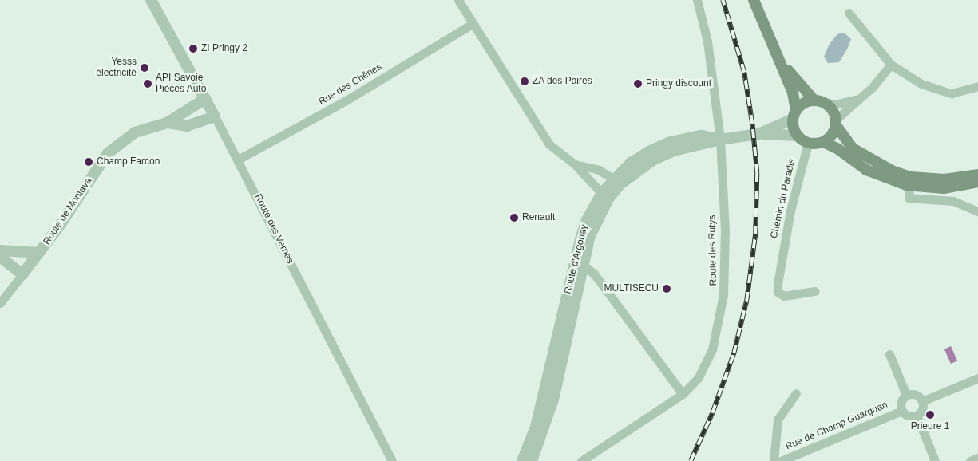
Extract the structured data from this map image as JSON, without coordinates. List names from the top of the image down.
{
  "streets": {
    "street": [
      "Rue des Chênes",
      "Chemin du Paradis",
      "Route de Montava",
      "Route des Vernes",
      "Route des Rutys",
      "Route d'Argonay",
      "Rue de Champ Guarguan"
    ]
  },
  "crossings": [
    ["Rue des Chênes", "Route des Vernes"],
    ["Chemin du Paradis", "Route d'Argonay"],
    ["Route de Montava", "Route des Vernes"],
    ["Route des Rutys", "Route d'Argonay"]
  ],
  "places": [
    "ZI Pringy 2",
    "Yesss électricité",
    "ZA des Paires",
    "API Savoie Pièces Auto",
    "Pringy discount",
    "Champ Farcon",
    "Renault",
    "MULTISECU",
    "Prieure 1"
  ]
}
